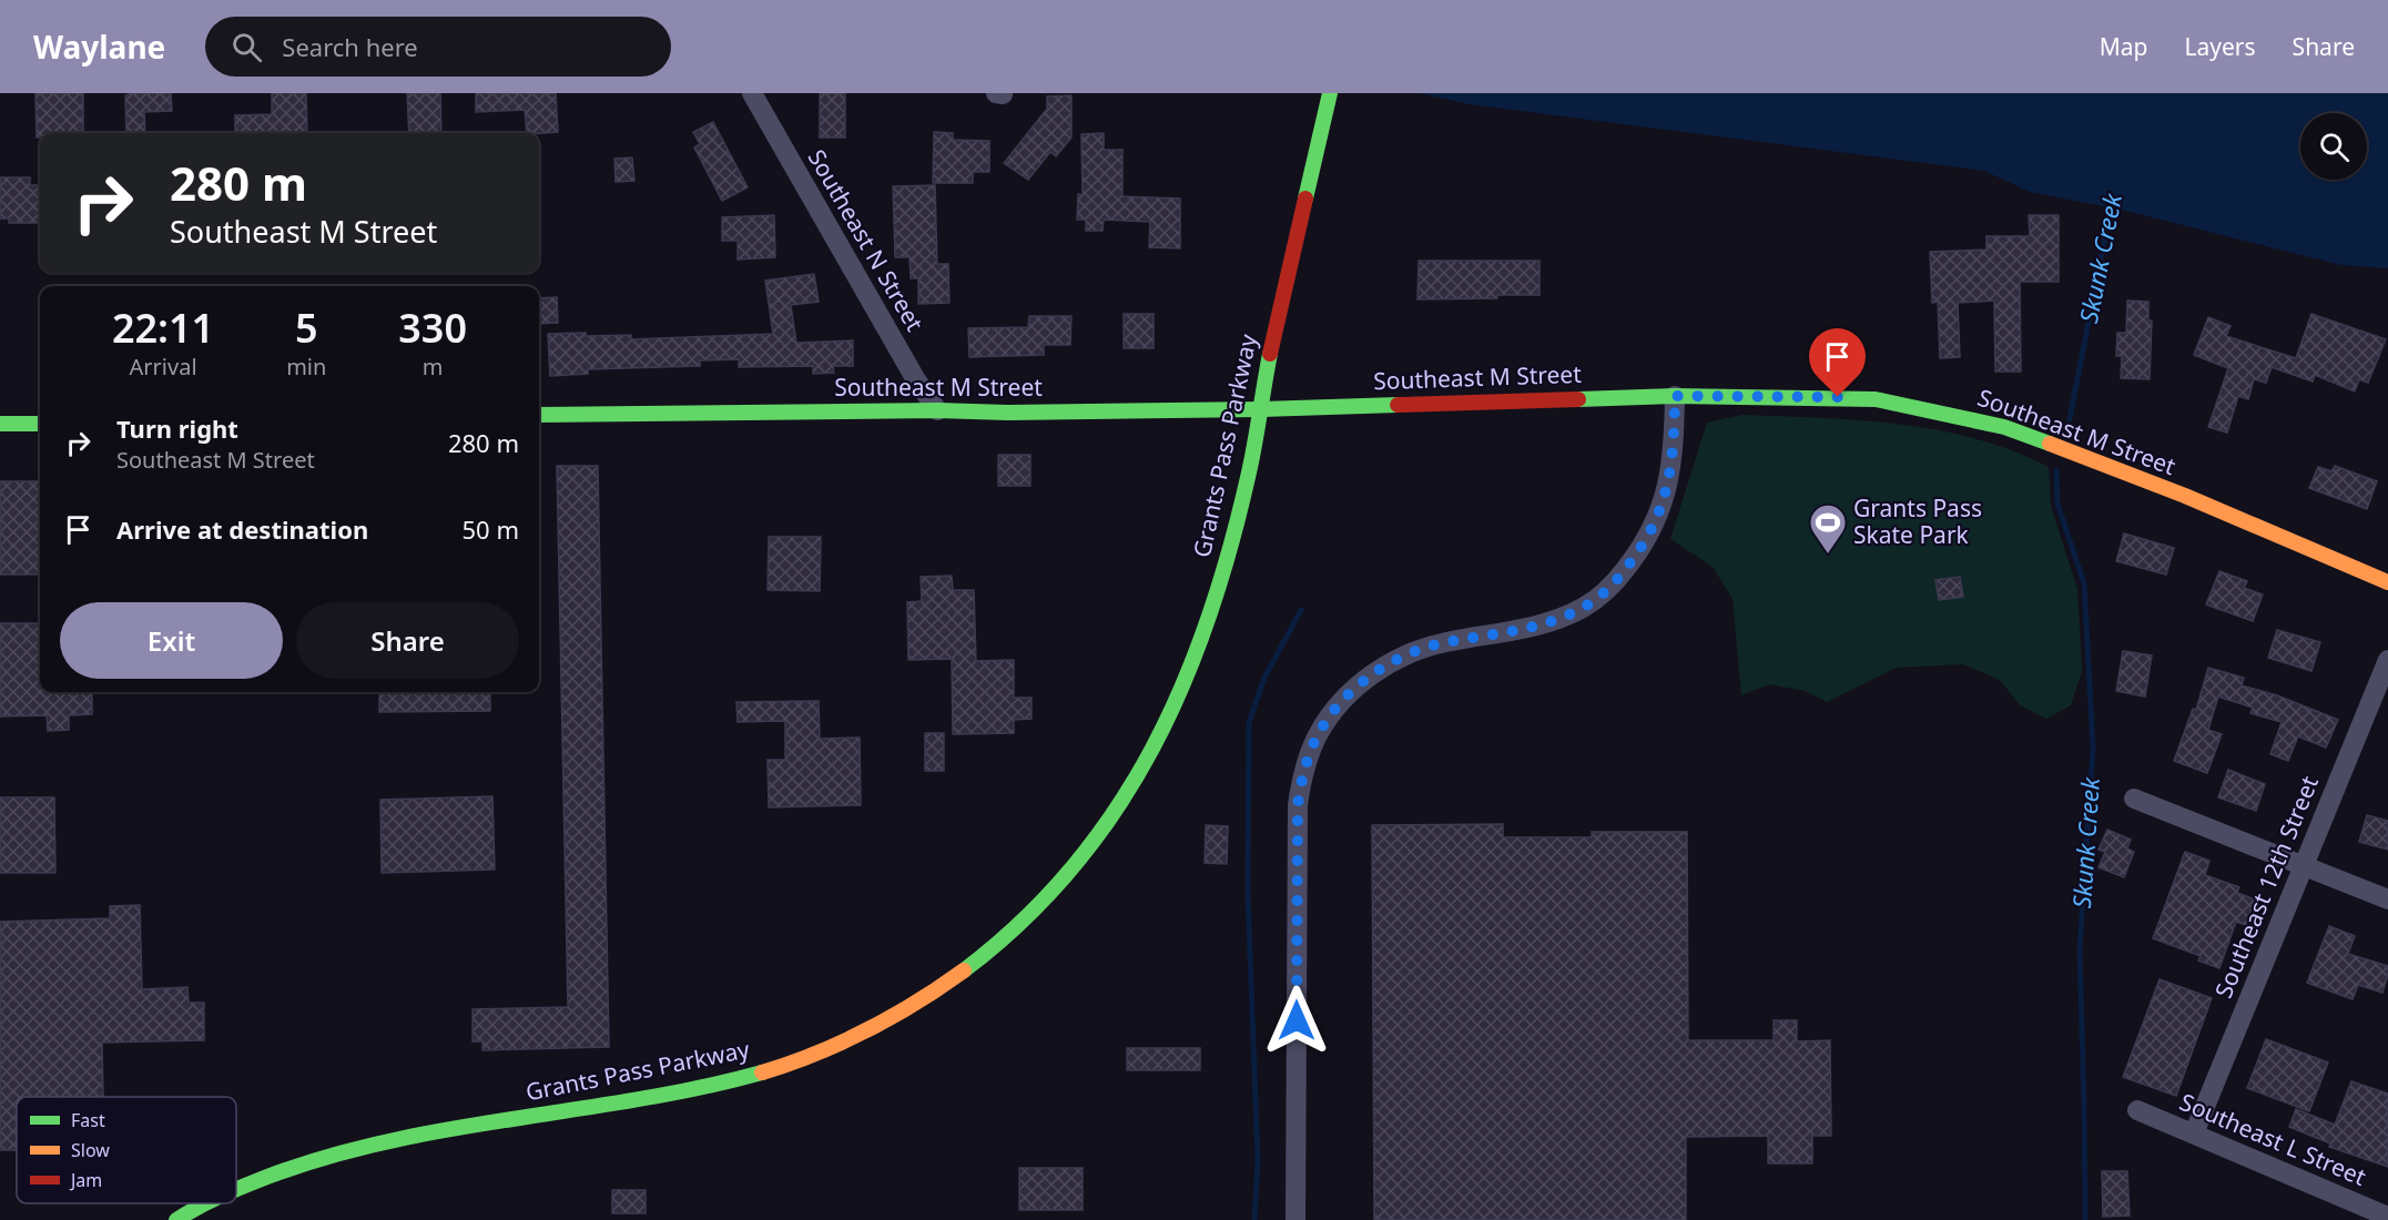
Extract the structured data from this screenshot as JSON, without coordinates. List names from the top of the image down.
{
  "streets": {
    "main road": ["Southeast M Street", "Grants Pass Parkway"],
    "street": ["Southeast N Street", "Southeast 12th Street", "Southeast L Street"]
  },
  "crossings": [
    ["Southeast N Street", "Southeast M Street"],
    ["Southeast M Street", "Grants Pass Parkway"],
    ["Southeast 12th Street", "Southeast L Street"]
  ],
  "water": ["Skunk Creek"],
  "places": {
    "sports": ["Grants Pass Skate Park"]
  },
  "legend": ["Fast", "Slow", "Jam"],
  "page": {
    "header": "Waylane",
    "search": "Search here",
    "nav": ["Map", "Layers", "Share"],
    "turn": ["280 m", "Southeast M Street"],
    "eta": [
      "22:11",
      "Arrival",
      "5",
      "min",
      "330",
      "m"
    ],
    "list": [
      {
        "name": "Turn right",
        "note": "Southeast M Street",
        "value": "280 m"
      },
      {
        "name": "Arrive at destination",
        "value": "50 m"
      }
    ],
    "buttons": ["Exit", "Share"]
  }
}
